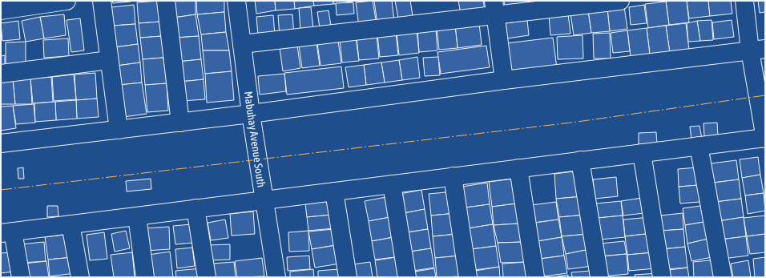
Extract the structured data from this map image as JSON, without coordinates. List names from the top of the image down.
{
  "streets": {
    "street": ["Mabuhay Avenue South"]
  }
}
